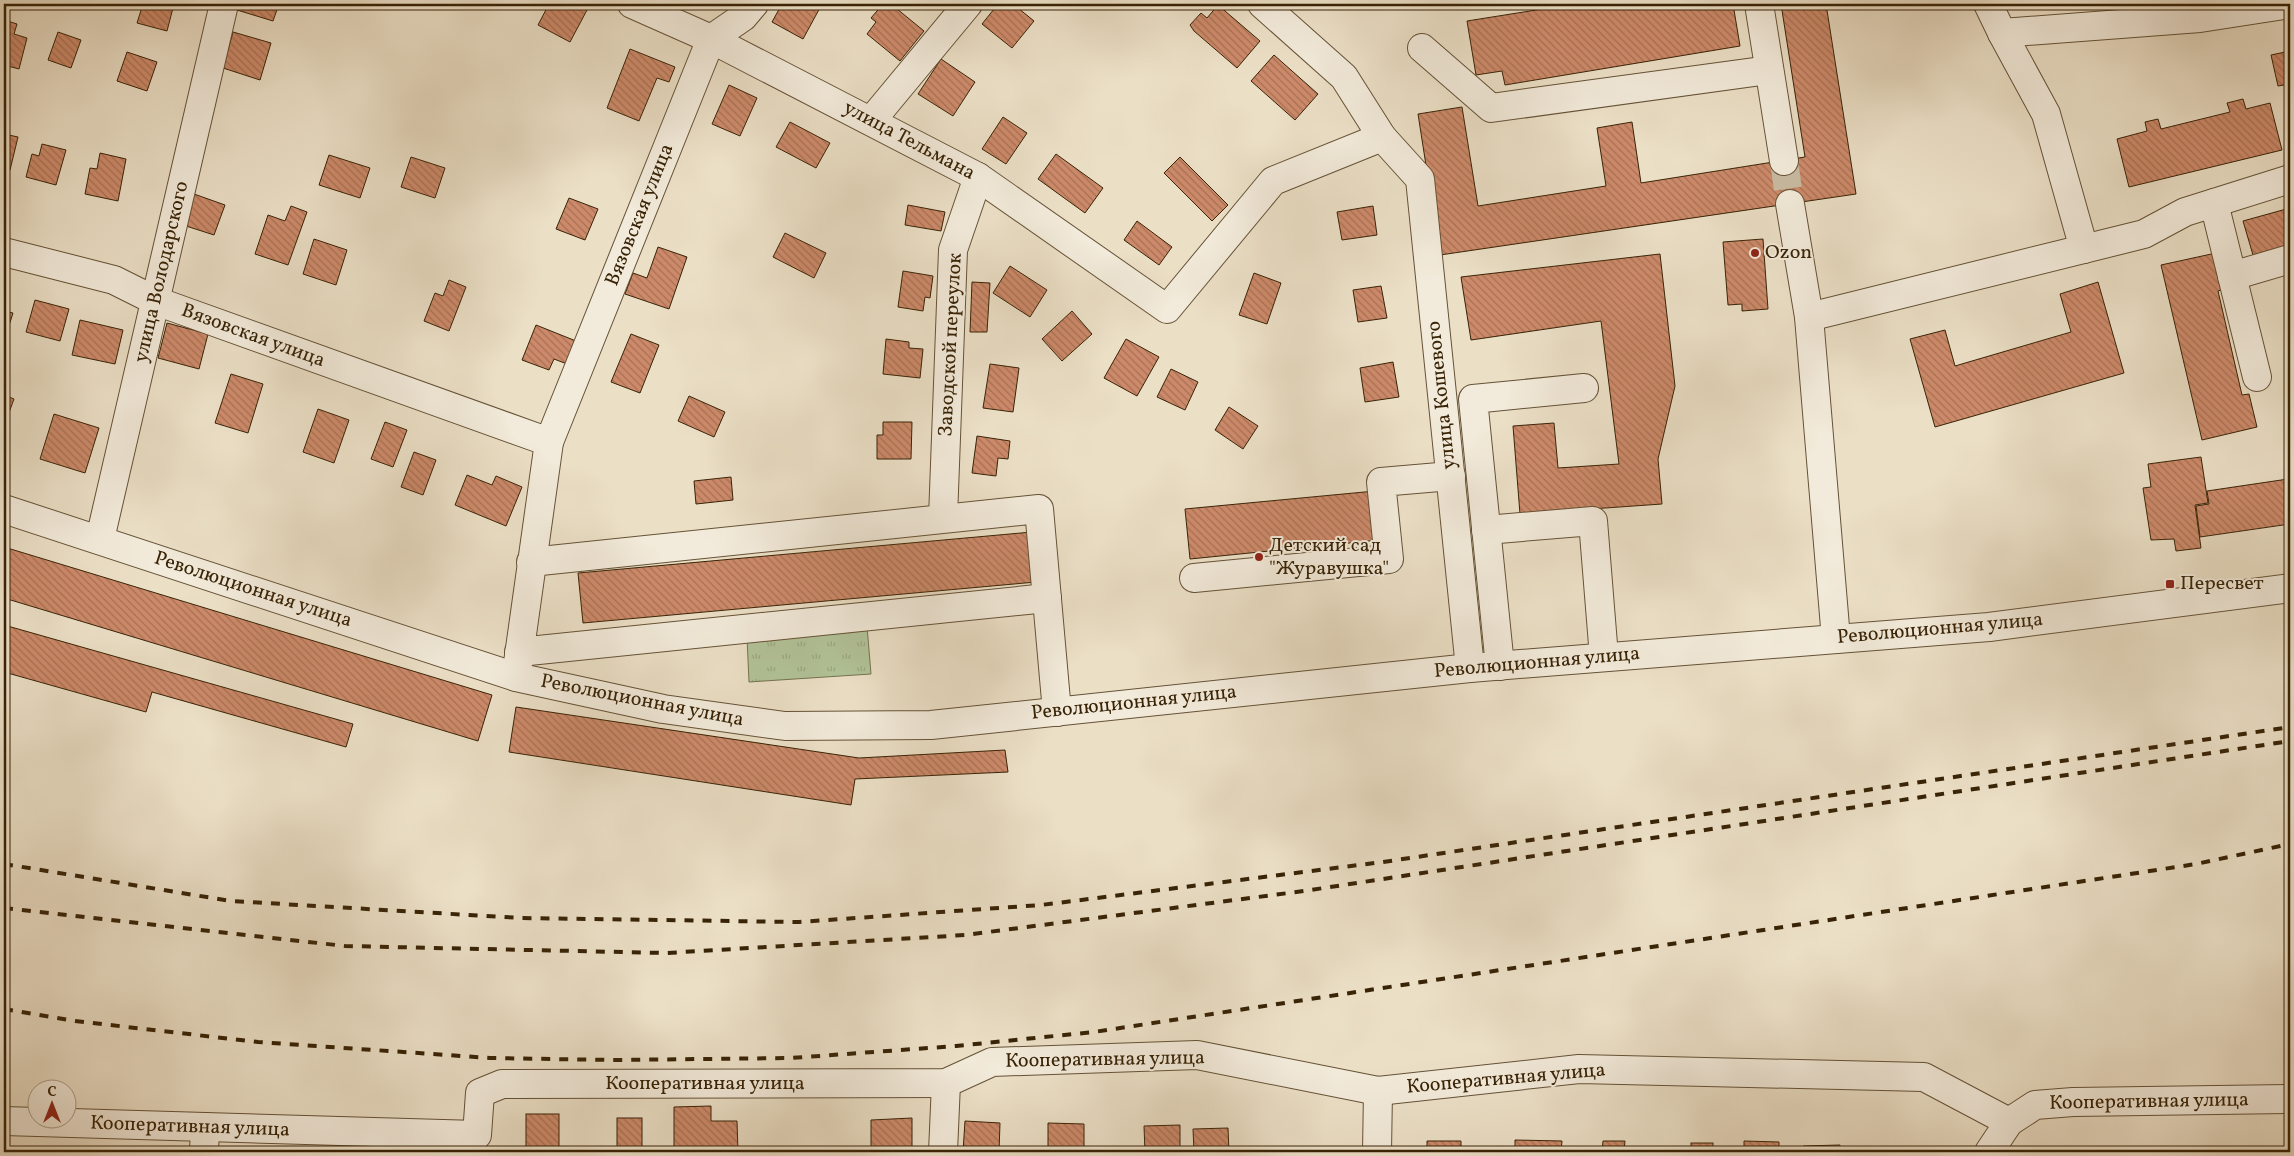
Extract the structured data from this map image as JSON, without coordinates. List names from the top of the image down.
{
  "streets": {
    "street": [
      "улица Тельмана",
      "Вязовская улица",
      "улица Володарского",
      "Заводской переулок",
      "улица Кошевого",
      "Революционная улица",
      "Кооперативная улица"
    ]
  },
  "crossings": [
    ["улица Тельмана", "Вязовская улица"],
    ["улица Тельмана", "Заводской переулок"],
    ["улица Тельмана", "улица Кошевого"],
    ["Вязовская улица", "улица Володарского"],
    ["Вязовская улица", "Революционная улица"],
    ["улица Володарского", "Революционная улица"],
    ["улица Кошевого", "Революционная улица"]
  ],
  "places": {
    "other": ["Ozon", "Детский сад \"Журавушка\""],
    "transit": ["Пересвет"]
  },
  "north": "top"
}
